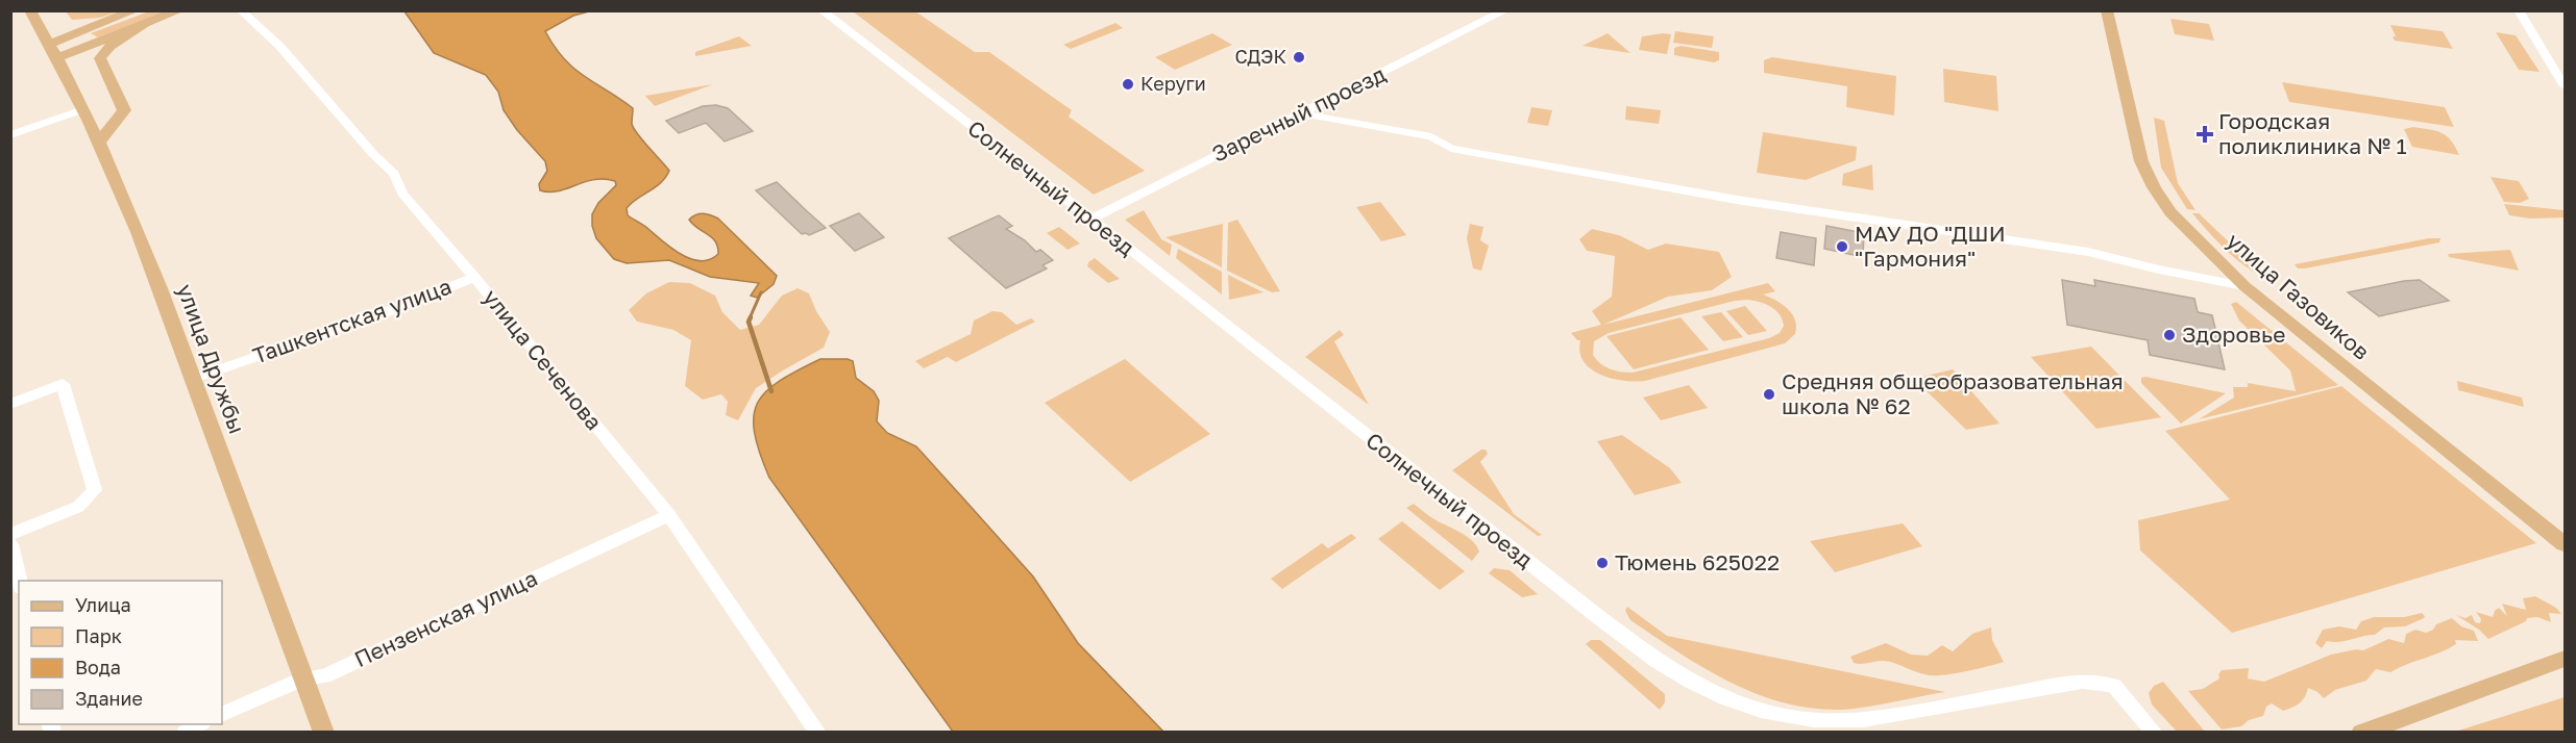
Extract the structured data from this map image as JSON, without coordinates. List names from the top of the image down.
{
  "streets": {
    "main road": ["улица Газовиков", "улица Дружбы"],
    "street": [
      "Заречный проезд",
      "Солнечный проезд",
      "Ташкентская улица",
      "улица Сеченова",
      "Пензенская улица"
    ]
  },
  "crossings": [
    ["Заречный проезд", "Солнечный проезд"],
    ["Ташкентская улица", "улица Дружбы"],
    ["Ташкентская улица", "улица Сеченова"],
    ["улица Дружбы", "Пензенская улица"],
    ["улица Сеченова", "Пензенская улица"]
  ],
  "places": {
    "other": [
      "СДЭК",
      "Керуги",
      "МАУ ДО \"ДШИ \"Гармония\"",
      "Здоровье",
      "Средняя общеобразовательная школа № 62",
      "Тюмень 625022"
    ],
    "health": ["Городская поликлиника № 1"]
  },
  "legend": [
    "Улица",
    "Парк",
    "Вода",
    "Здание"
  ]
}
